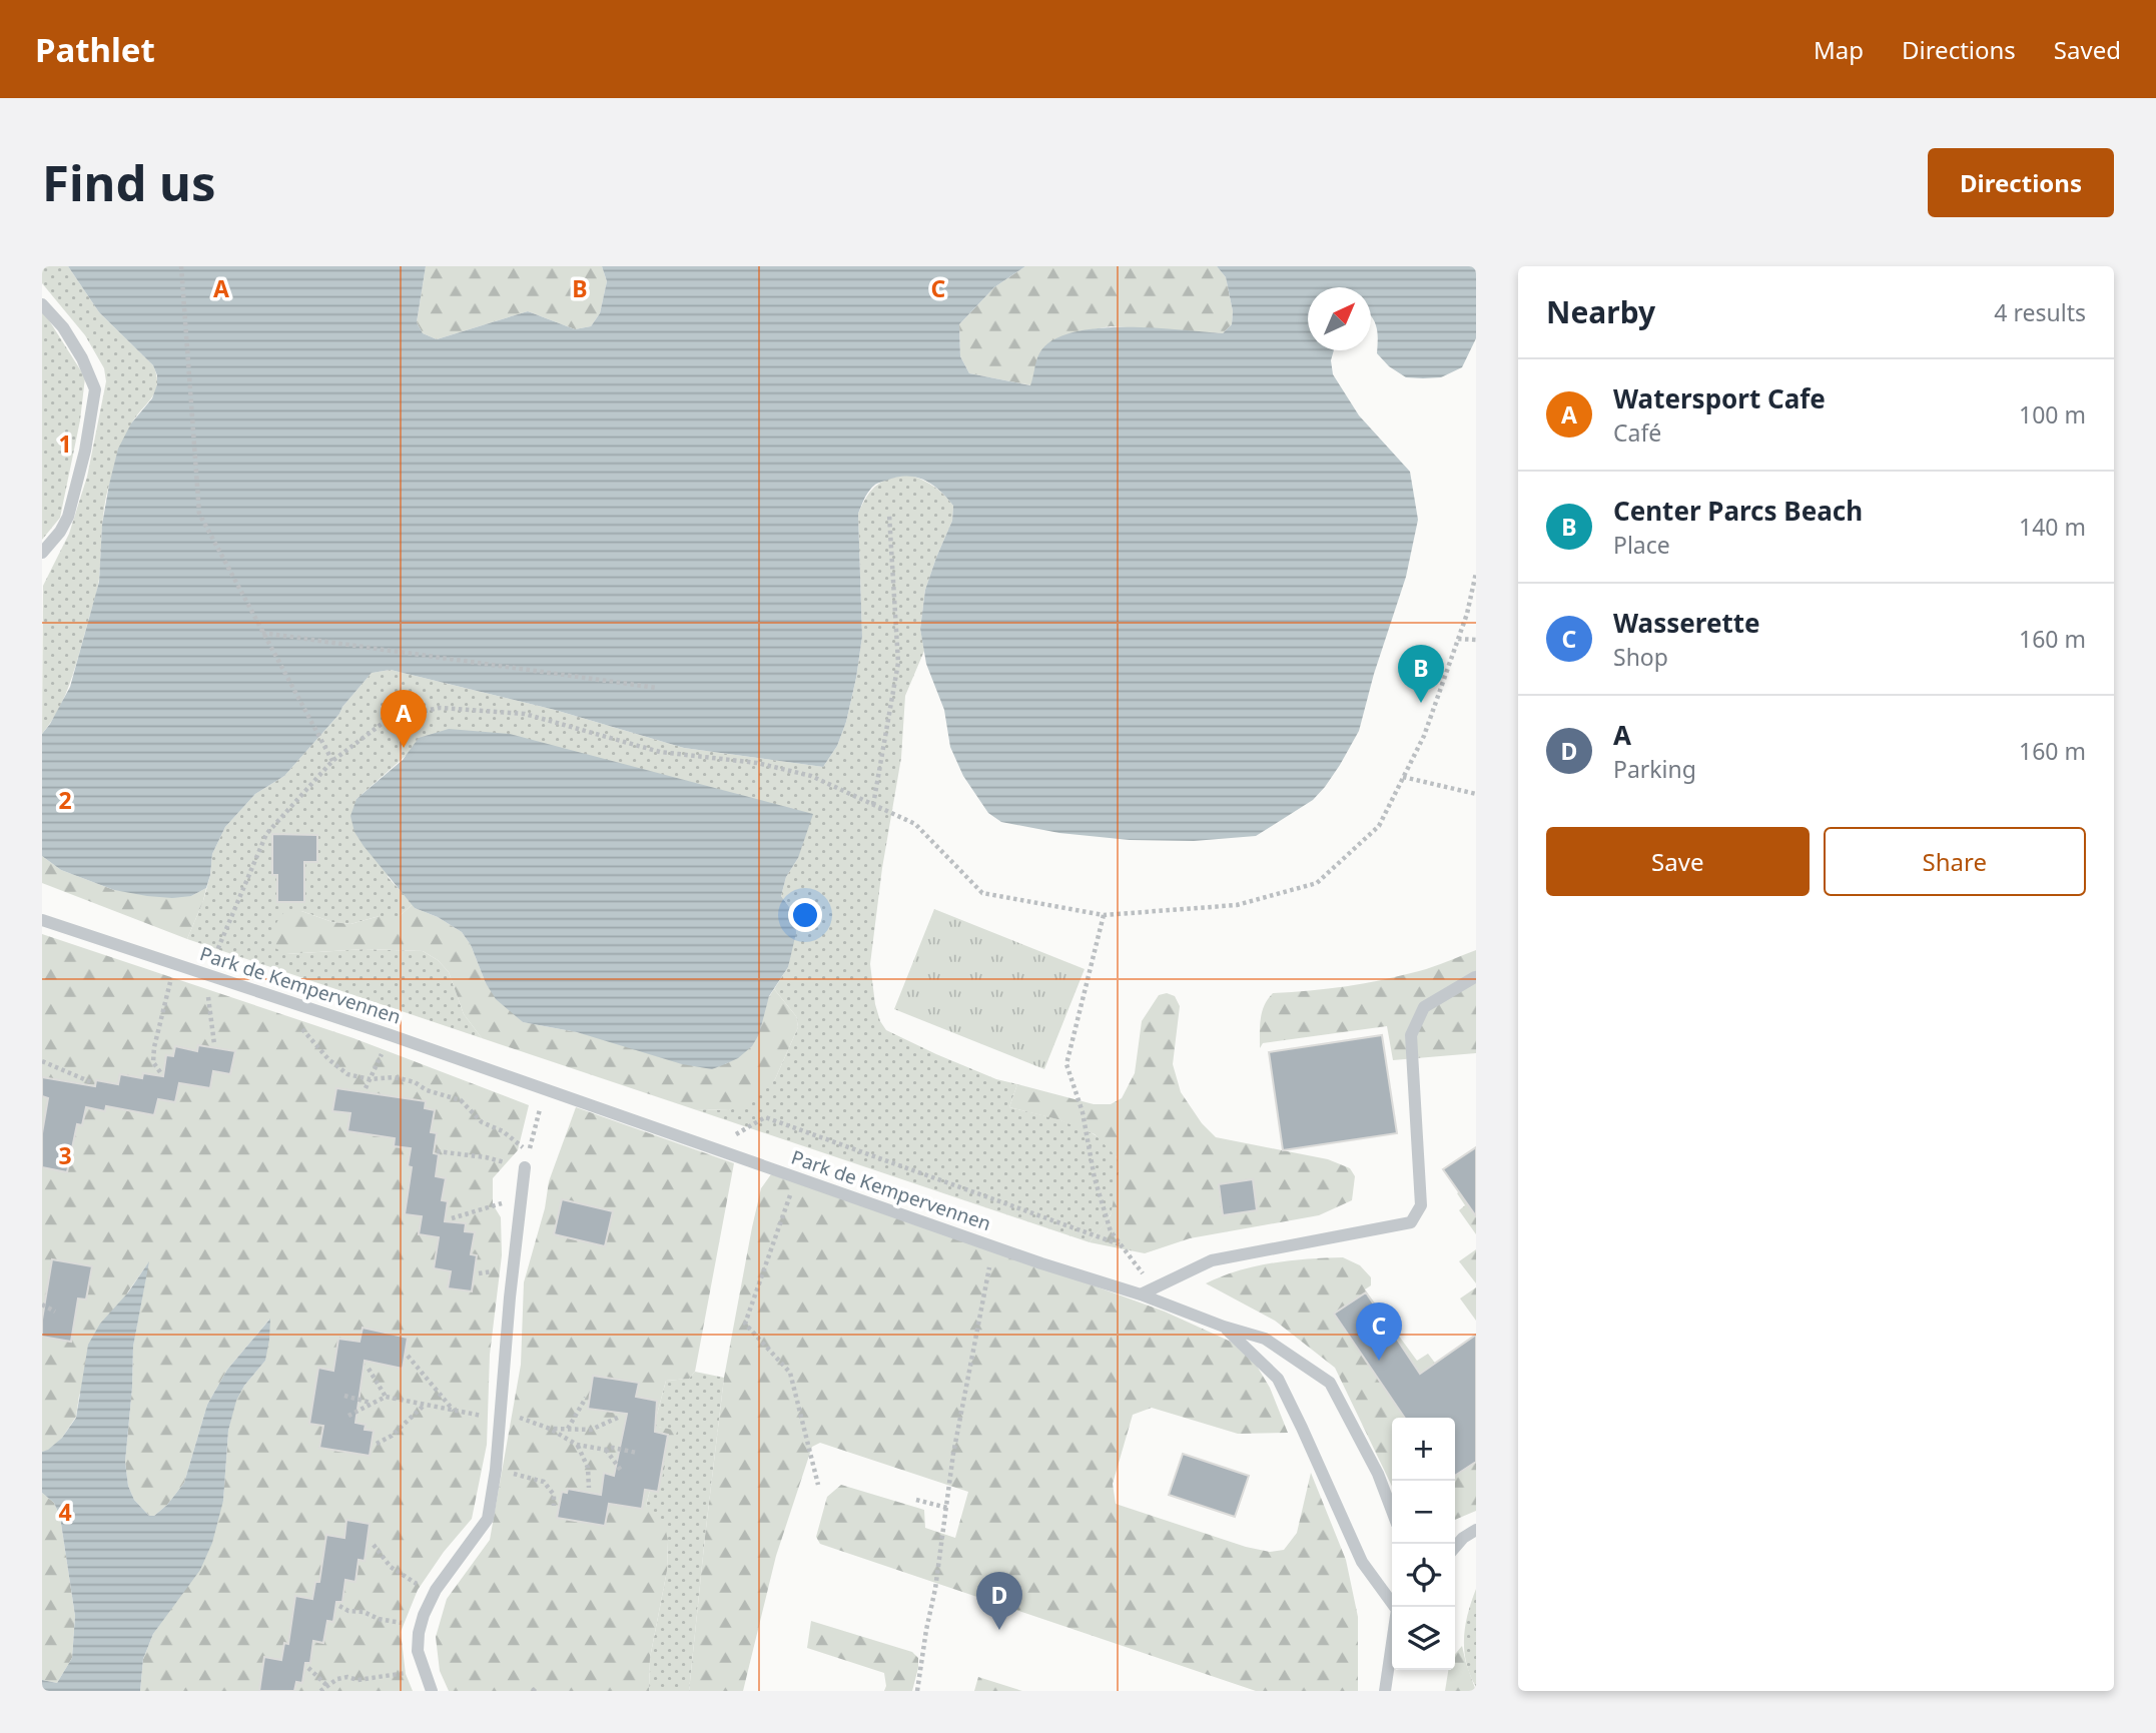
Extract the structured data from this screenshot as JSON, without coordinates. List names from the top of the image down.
{
  "streets": {
    "lane": ["Park de Kempervennen"]
  },
  "north": "top right",
  "page": {
    "header": "Pathlet",
    "nav": ["Map", "Directions", "Saved"],
    "buttons": [
      "Directions",
      ["Save", "Share"]
    ],
    "title": "Find us",
    "heading": ["Nearby", "4 results"],
    "list": [
      {
        "mark": "A",
        "name": "Watersport Cafe",
        "note": "Café",
        "value": "100 m"
      },
      {
        "mark": "B",
        "name": "Center Parcs Beach",
        "note": "Place",
        "value": "140 m"
      },
      {
        "mark": "C",
        "name": "Wasserette",
        "note": "Shop",
        "value": "160 m"
      },
      {
        "mark": "D",
        "name": "A",
        "note": "Parking",
        "value": "160 m"
      }
    ],
    "pins": [
      "B",
      "A",
      "C",
      "D"
    ],
    "map_buttons": ["+", "−"]
  },
  "grid": {
    "columns": ["A", "B", "C"],
    "rows": [
      "1",
      "2",
      "3",
      "4"
    ]
  }
}
